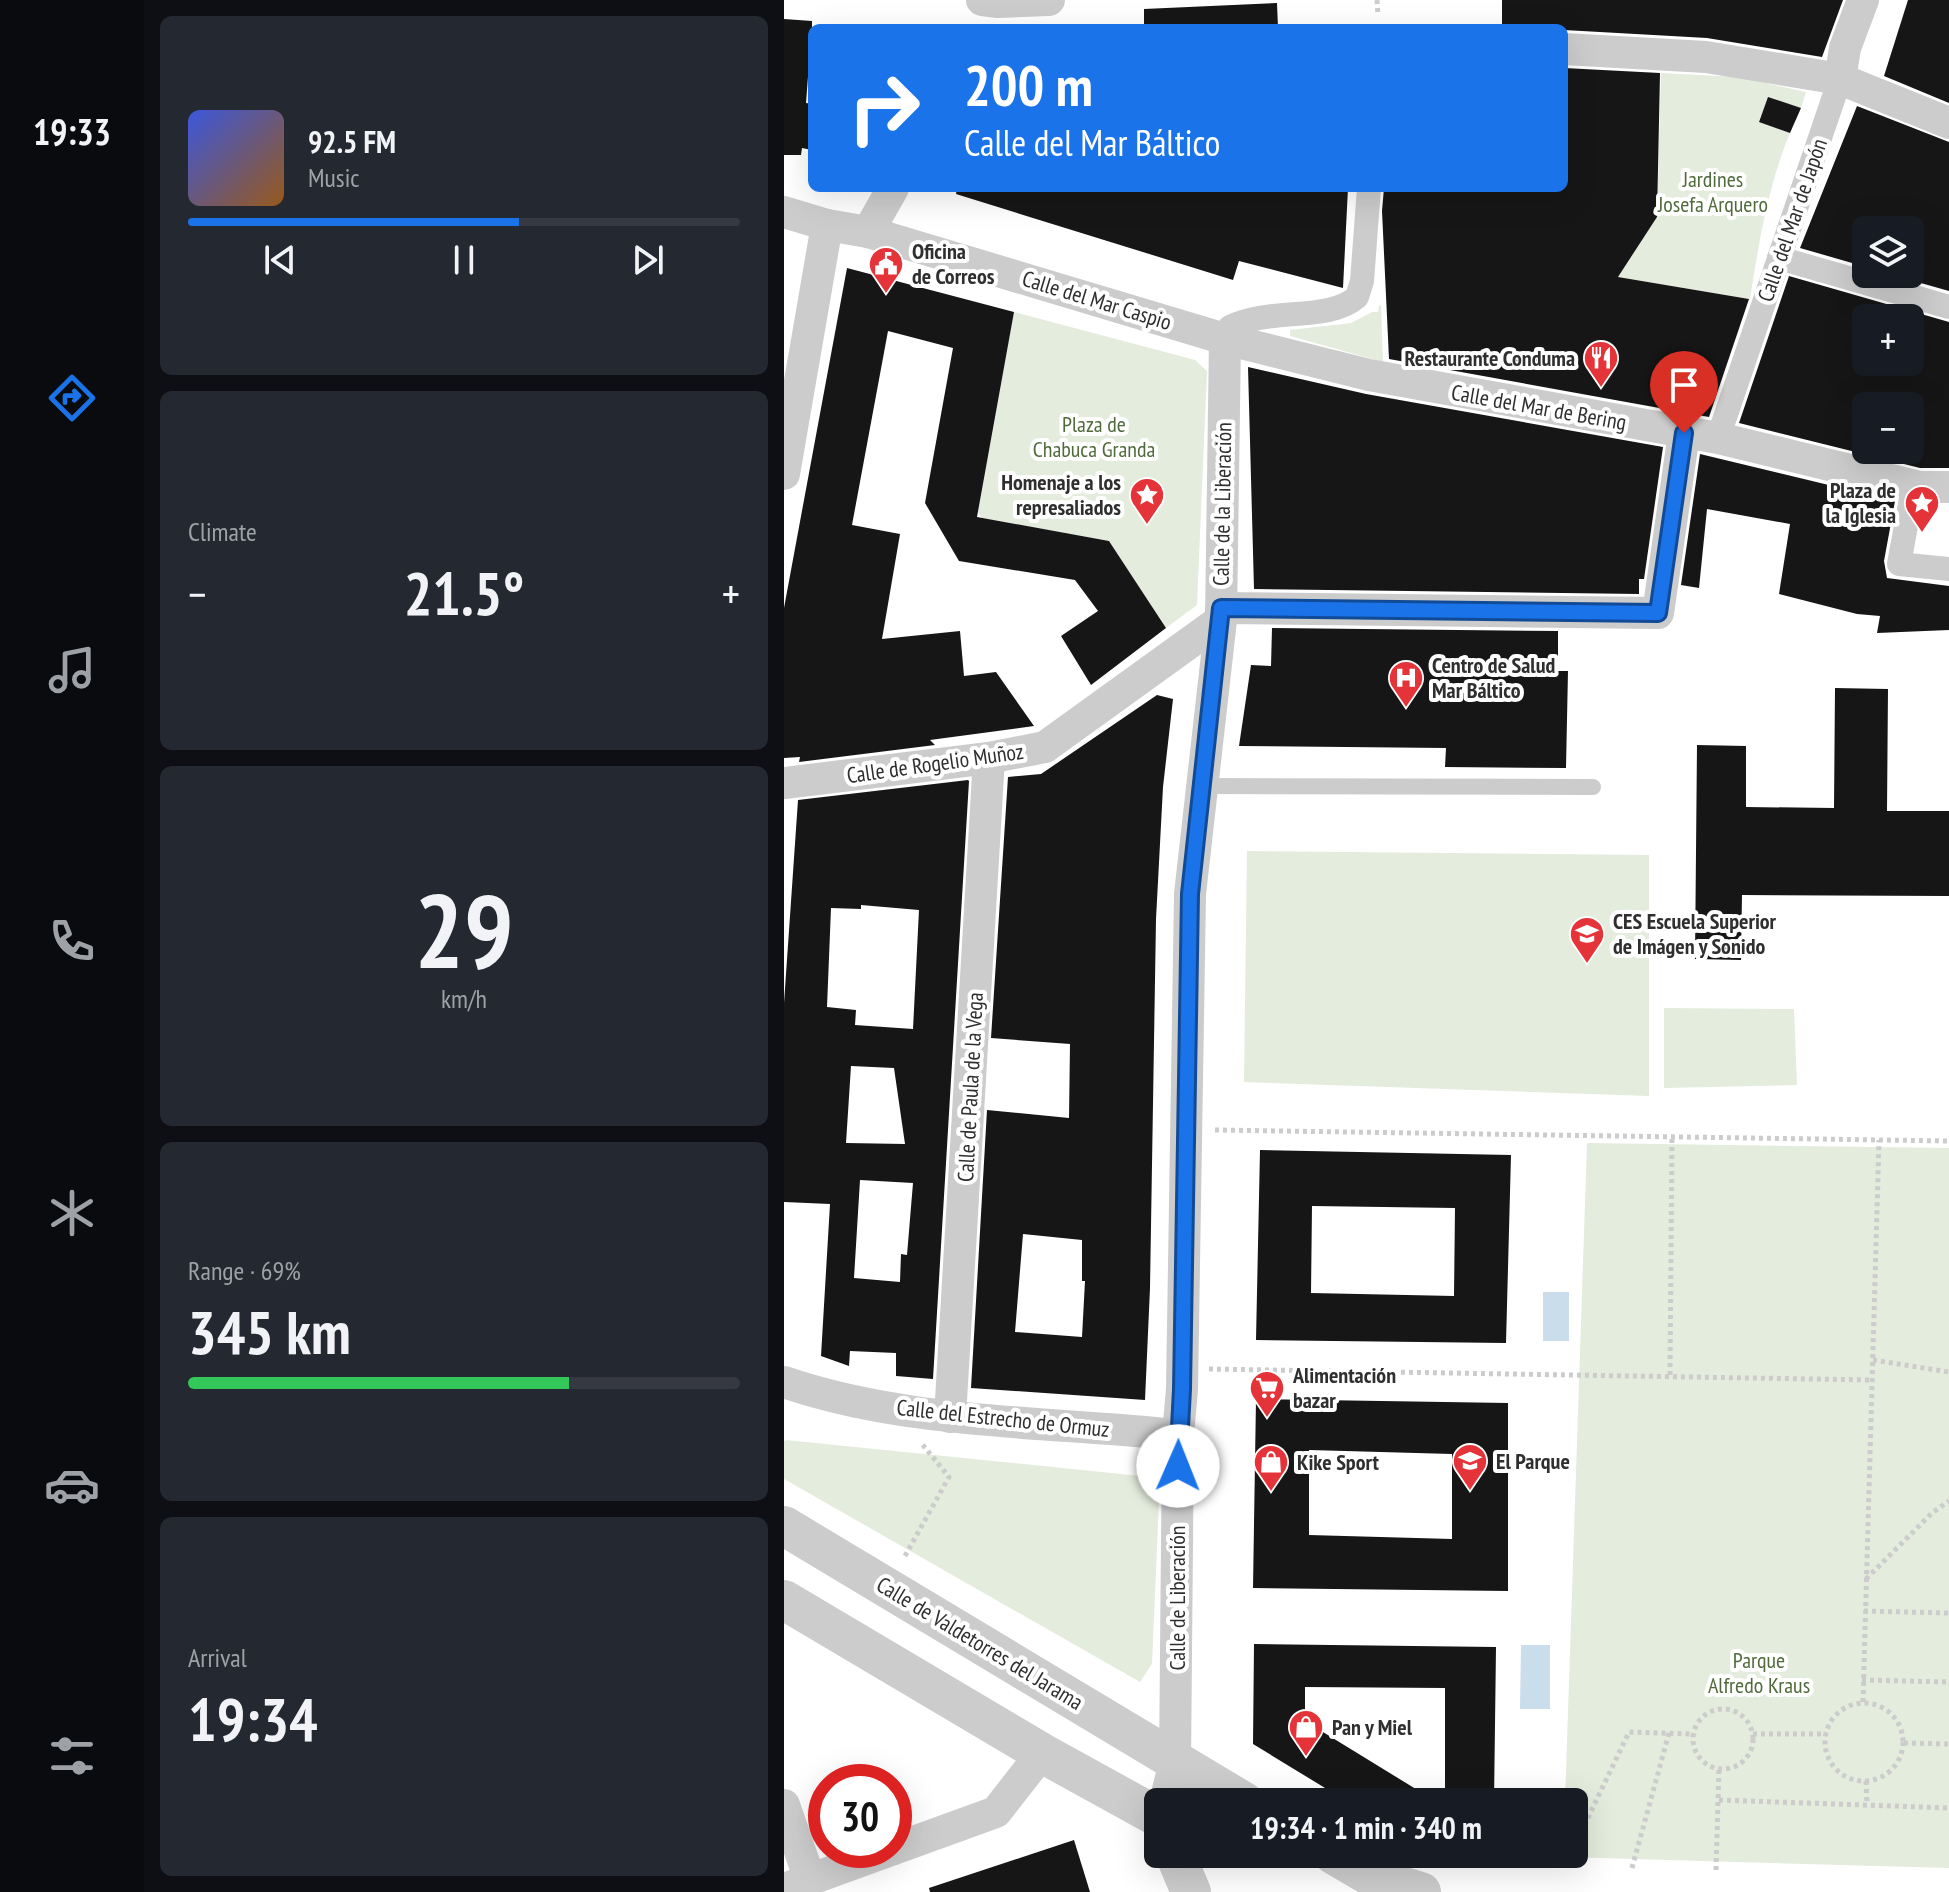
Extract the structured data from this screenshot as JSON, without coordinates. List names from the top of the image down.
{
  "streets": {
    "street": [
      "Calle del Mar de Japón",
      "Calle del Mar Caspio",
      "Calle del Mar de Bering",
      "Calle de la Liberación",
      "Calle de Rogelio Muñoz",
      "Calle de Paula de la Vega",
      "Calle del Estrecho de Ormuz",
      "Calle de Liberación",
      "Calle de Valdetorres del Jarama"
    ]
  },
  "crossings": [
    ["Calle del Mar de Japón", "Calle del Mar de Bering"],
    ["Calle del Mar Caspio", "Calle del Mar de Bering"],
    ["Calle del Mar Caspio", "Calle de la Liberación"],
    ["Calle del Mar de Bering", "Calle de la Liberación"],
    ["Calle de la Liberación", "Calle de Rogelio Muñoz"],
    ["Calle de la Liberación", "Calle del Estrecho de Ormuz"],
    ["Calle de la Liberación", "Calle de Liberación"],
    ["Calle de Rogelio Muñoz", "Calle de Paula de la Vega"],
    ["Calle de Paula de la Vega", "Calle del Estrecho de Ormuz"],
    ["Calle del Estrecho de Ormuz", "Calle de Liberación"],
    ["Calle de Liberación", "Calle de Valdetorres del Jarama"]
  ],
  "parks": ["Jardines Josefa Arquero", "Plaza de Chabuca Granda", "Parque Alfredo Kraus"],
  "places": {
    "public building": ["Oficina de Correos"],
    "restaurant": ["Restaurante Conduma"],
    "place": ["Homenaje a los represaliados", "Plaza de la Iglesia"],
    "hospital": ["Centro de Salud Mar Báltico"],
    "school or university": ["CES Escuela Superior de Imágen y Sonido", "El Parque"],
    "supermarket": ["Alimentación bazar"],
    "shop": ["Kike Sport", "Pan y Miel"]
  },
  "page": {
    "tabs": "19:33",
    "turn": ["200 m", "Calle del Mar Báltico"],
    "song": ["92.5 FM", "Music"],
    "map_buttons": ["+", "−"],
    "tile": [
      "Climate",
      ["29", "km/h"],
      ["Range · 69%", "345 km"],
      ["Arrival", "19:34"]
    ],
    "heat": ["−", "21.5°", "+"],
    "limit": "30",
    "trip": "19:34 · 1 min · 340 m"
  }
}
